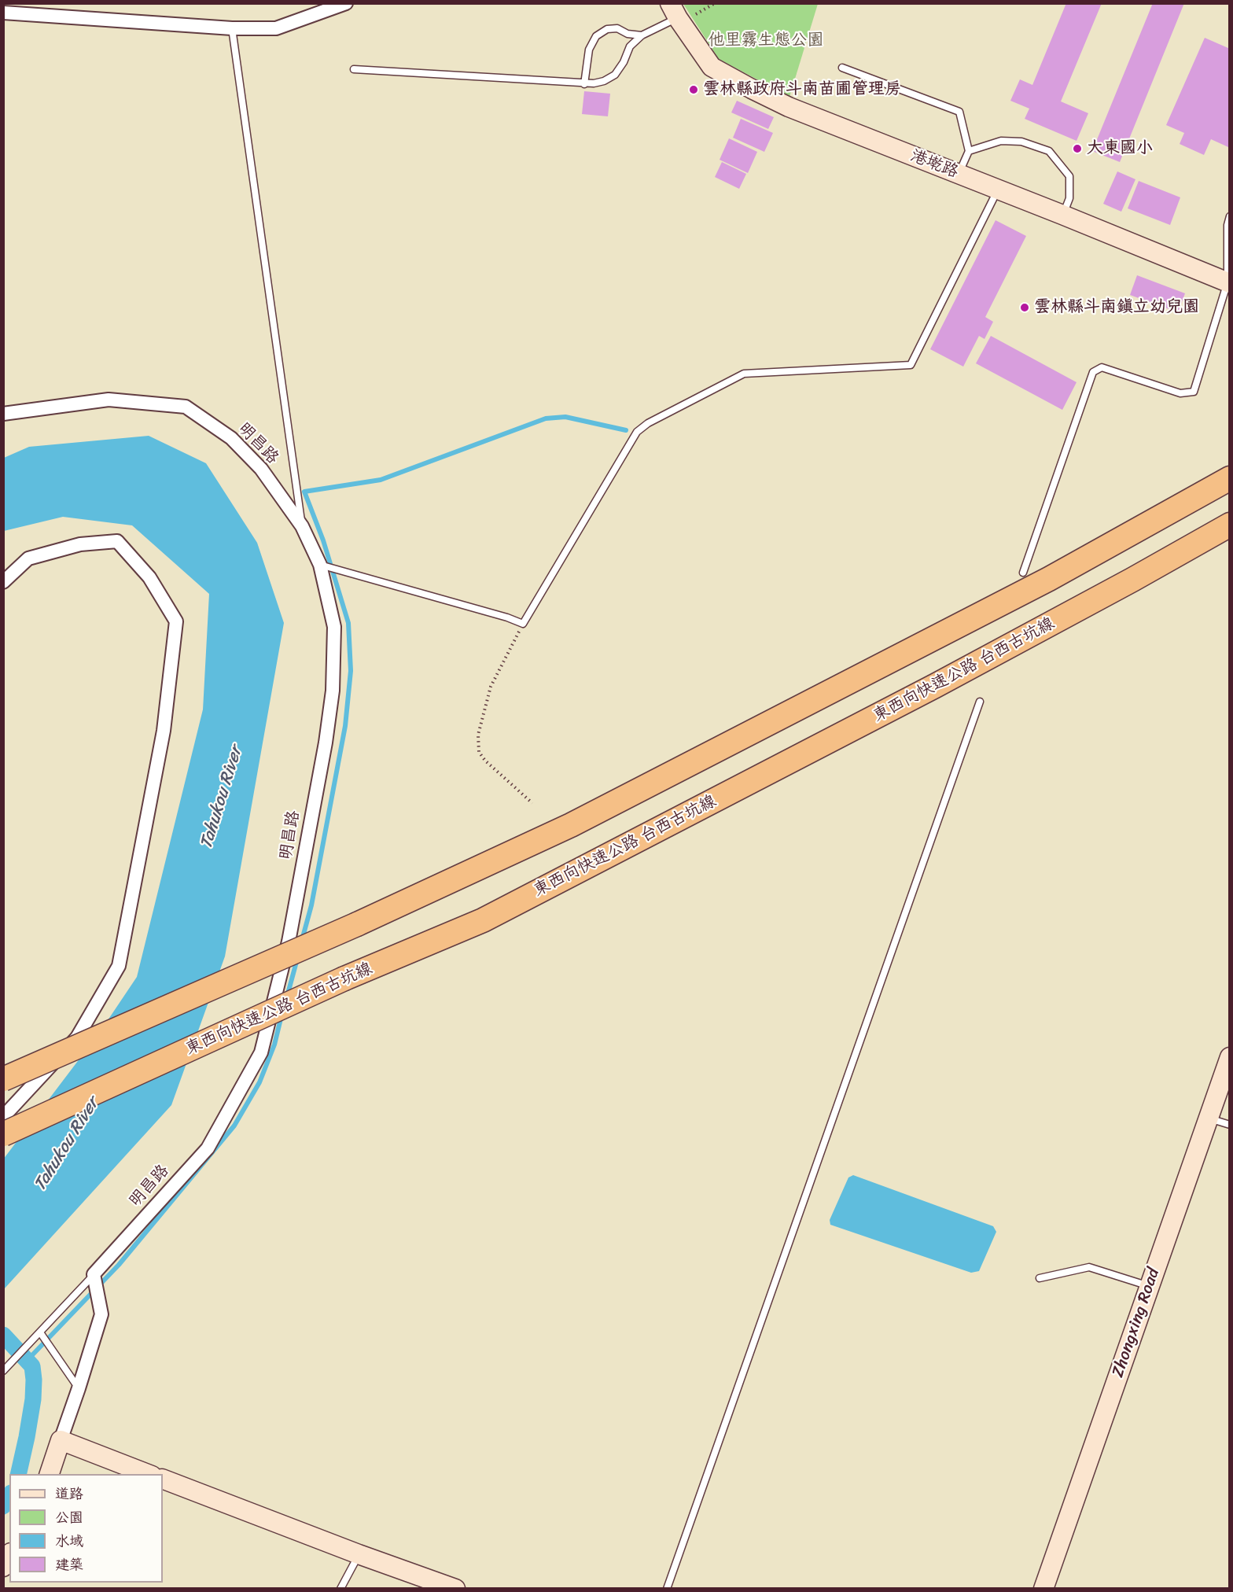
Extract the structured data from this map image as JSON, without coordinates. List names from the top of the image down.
{
  "streets": {
    "highway": ["東西向快速公路 台西古坑線"],
    "street": ["港墘路", "明昌路", "Zhongxing Road"]
  },
  "water": ["Tahukou River"],
  "parks": ["他里霧生態公園"],
  "places": ["雲林縣政府斗南苗圃管理房", "大東國小", "雲林縣斗南鎮立幼兒園"],
  "legend": [
    "道路",
    "公園",
    "水域",
    "建築"
  ]
}
